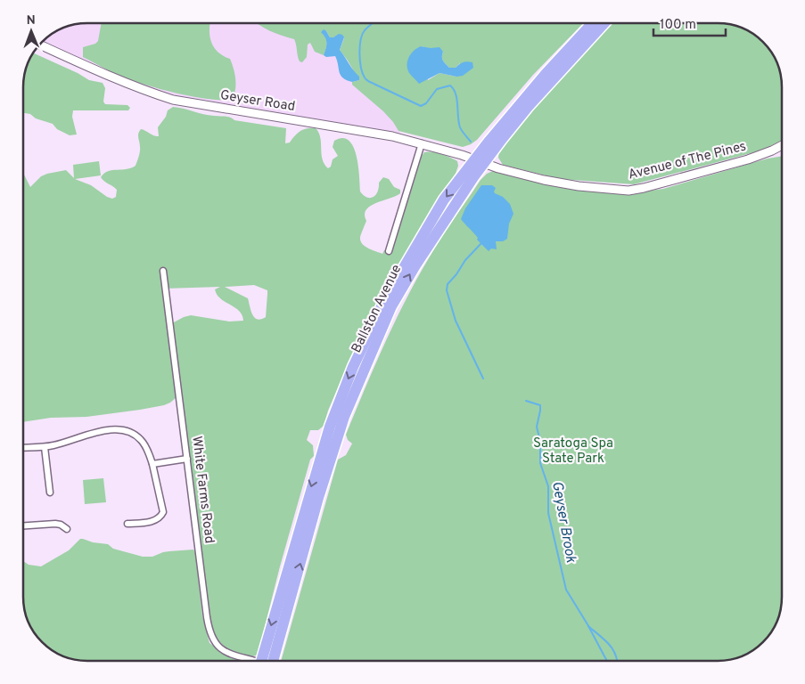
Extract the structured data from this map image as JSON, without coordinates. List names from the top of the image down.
{
  "streets": {
    "highway": ["Ballston Avenue"],
    "street": ["Geyser Road", "Avenue of The Pines", "White Farms Road"]
  },
  "crossings": [
    ["Geyser Road", "Avenue of The Pines"],
    ["Geyser Road", "Ballston Avenue"],
    ["Avenue of The Pines", "Ballston Avenue"]
  ],
  "water": ["Geyser Brook"],
  "parks": ["Saratoga Spa State Park"],
  "scale_bar": "100 m",
  "north": "top"
}
